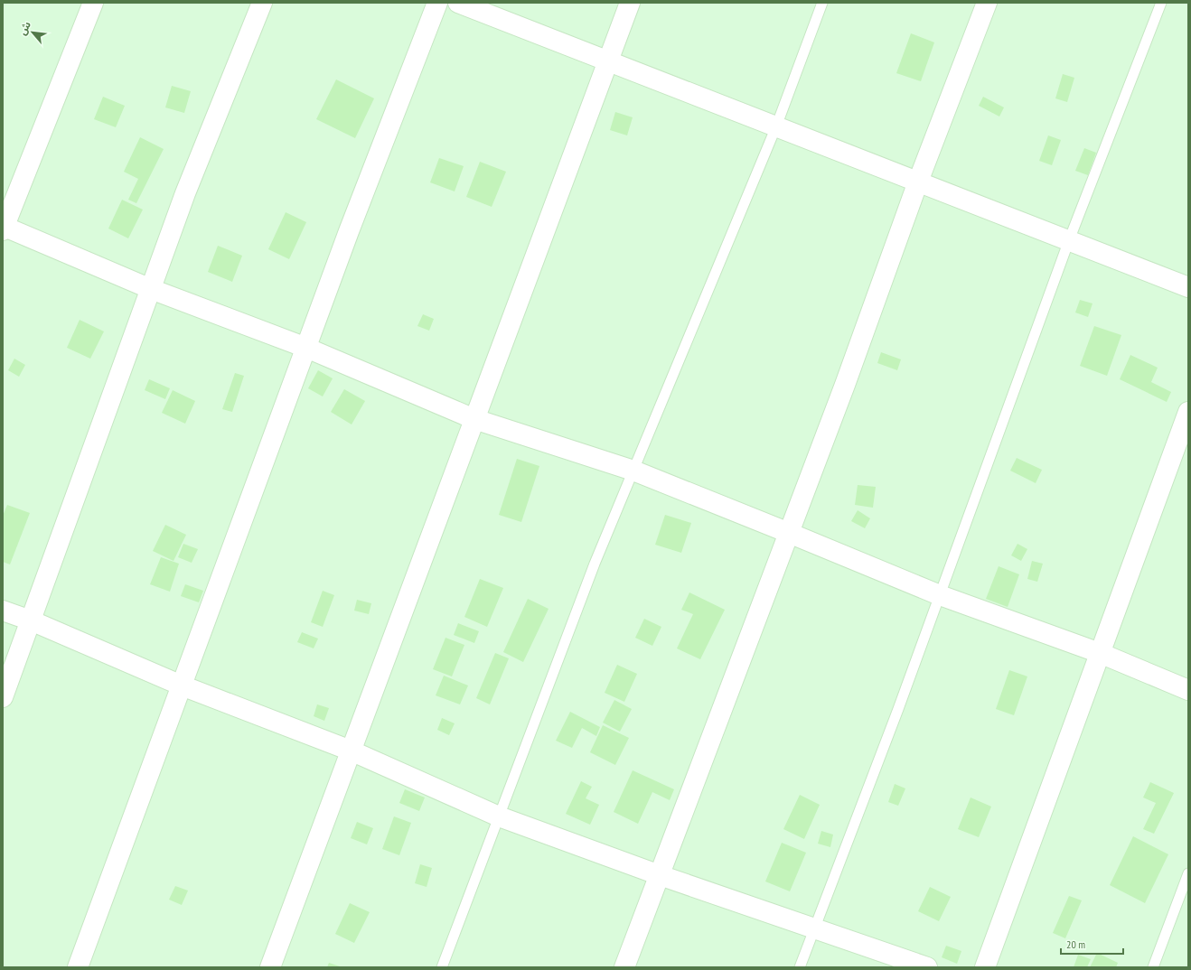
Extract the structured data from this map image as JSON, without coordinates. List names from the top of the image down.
{
  "scale_bar": "20 m",
  "north": "top left"
}
